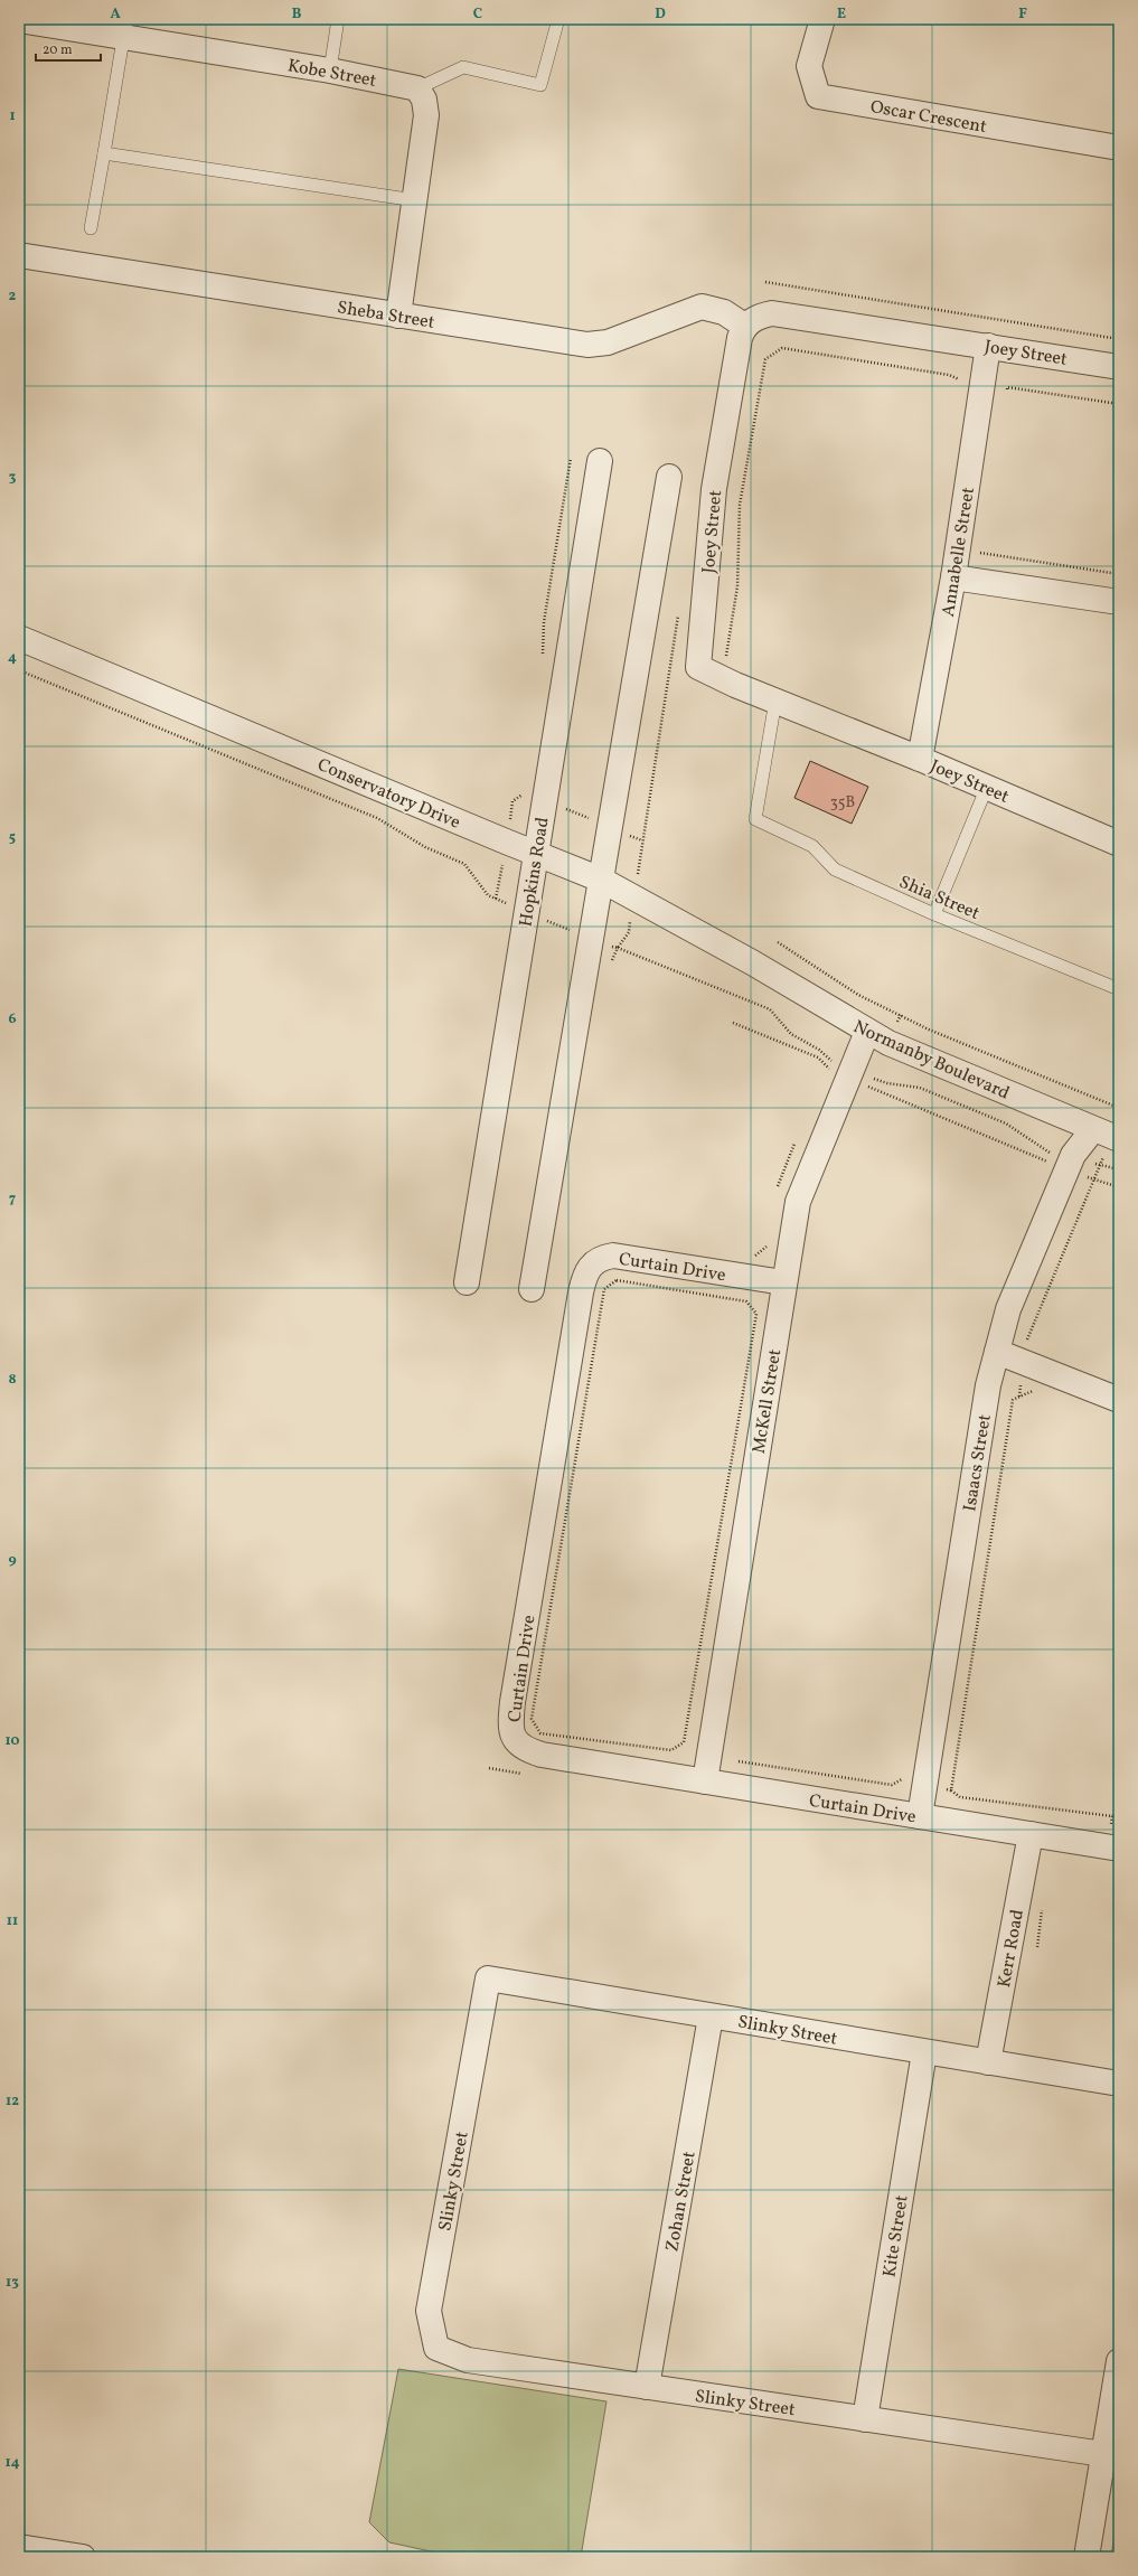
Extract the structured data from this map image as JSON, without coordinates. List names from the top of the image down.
{
  "streets": {
    "street": [
      "Kobe Street",
      "Oscar Crescent",
      "Sheba Street",
      "Joey Street",
      "Annabelle Street",
      "Conservatory Drive",
      "Hopkins Road",
      "Normanby Boulevard",
      "Curtain Drive",
      "McKell Street",
      "Isaacs Street",
      "Kerr Road",
      "Slinky Street",
      "Zohan Street",
      "Kite Street"
    ],
    "lane": ["Shia Street"]
  },
  "crossings": [
    ["Sheba Street", "Joey Street"],
    ["Joey Street", "Annabelle Street"],
    ["Joey Street", "Shia Street"],
    ["Conservatory Drive", "Hopkins Road"],
    ["Conservatory Drive", "Normanby Boulevard"],
    ["Normanby Boulevard", "McKell Street"],
    ["Normanby Boulevard", "Isaacs Street"],
    ["Curtain Drive", "McKell Street"],
    ["Curtain Drive", "Isaacs Street"],
    ["Curtain Drive", "Kerr Road"],
    ["Kerr Road", "Slinky Street"],
    ["Slinky Street", "Zohan Street"],
    ["Slinky Street", "Kite Street"]
  ],
  "house_numbers": ["35B"],
  "scale_bar": "20 m",
  "grid": {
    "columns": [
      "A",
      "B",
      "C",
      "D",
      "E",
      "F"
    ],
    "rows": [
      "1",
      "2",
      "3",
      "4",
      "5",
      "6",
      "7",
      "8",
      "9",
      "10",
      "11",
      "12",
      "13",
      "14"
    ]
  }
}
